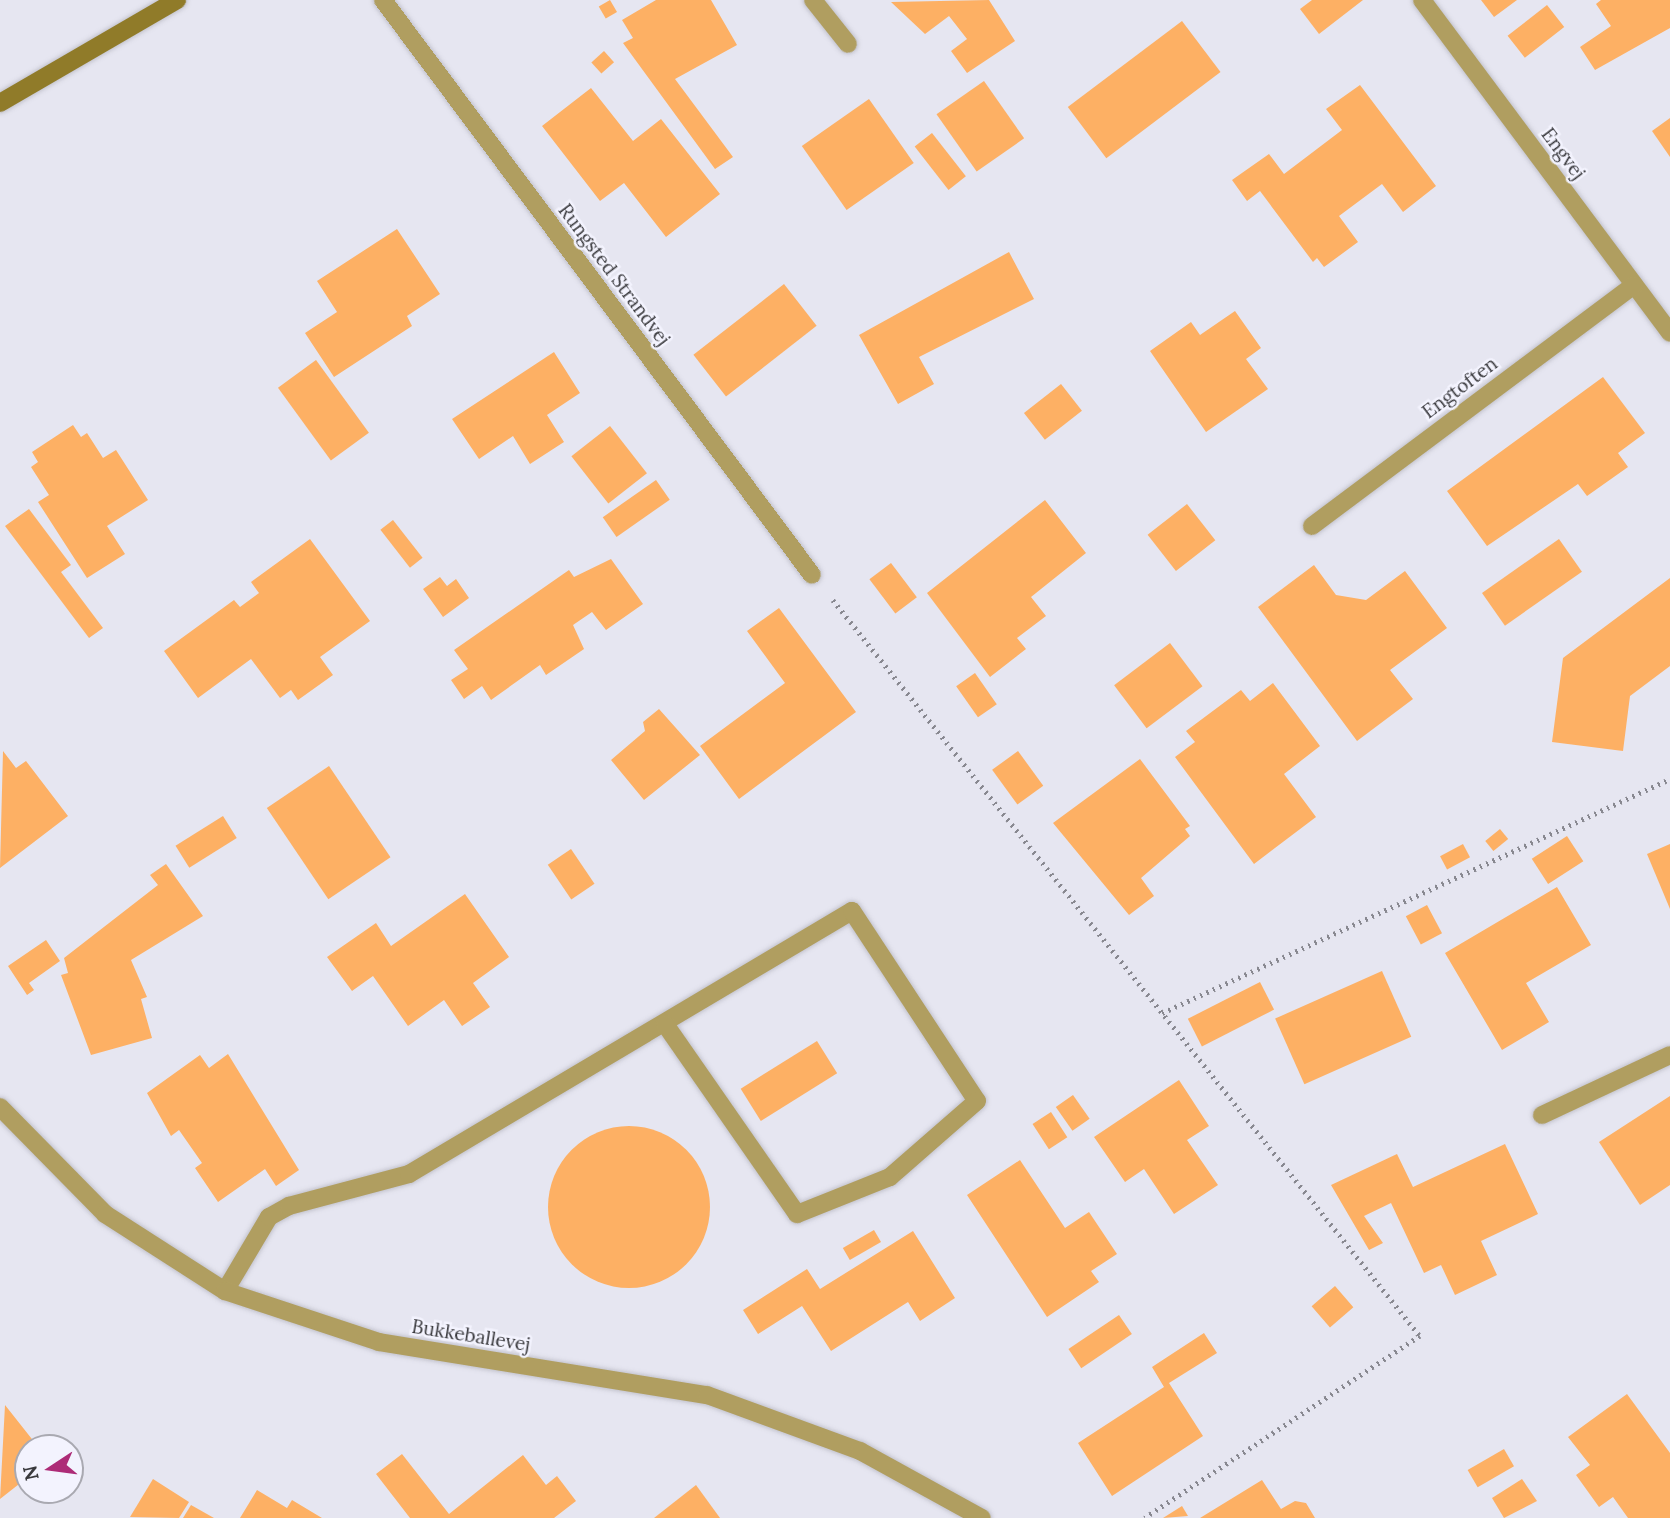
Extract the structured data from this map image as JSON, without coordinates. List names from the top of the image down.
{
  "streets": {
    "street": [
      "Engvej",
      "Rungsted Strandvej",
      "Engtoften",
      "Bukkeballevej"
    ]
  },
  "crossings": [
    ["Engvej", "Engtoften"]
  ],
  "north": "left"
}
